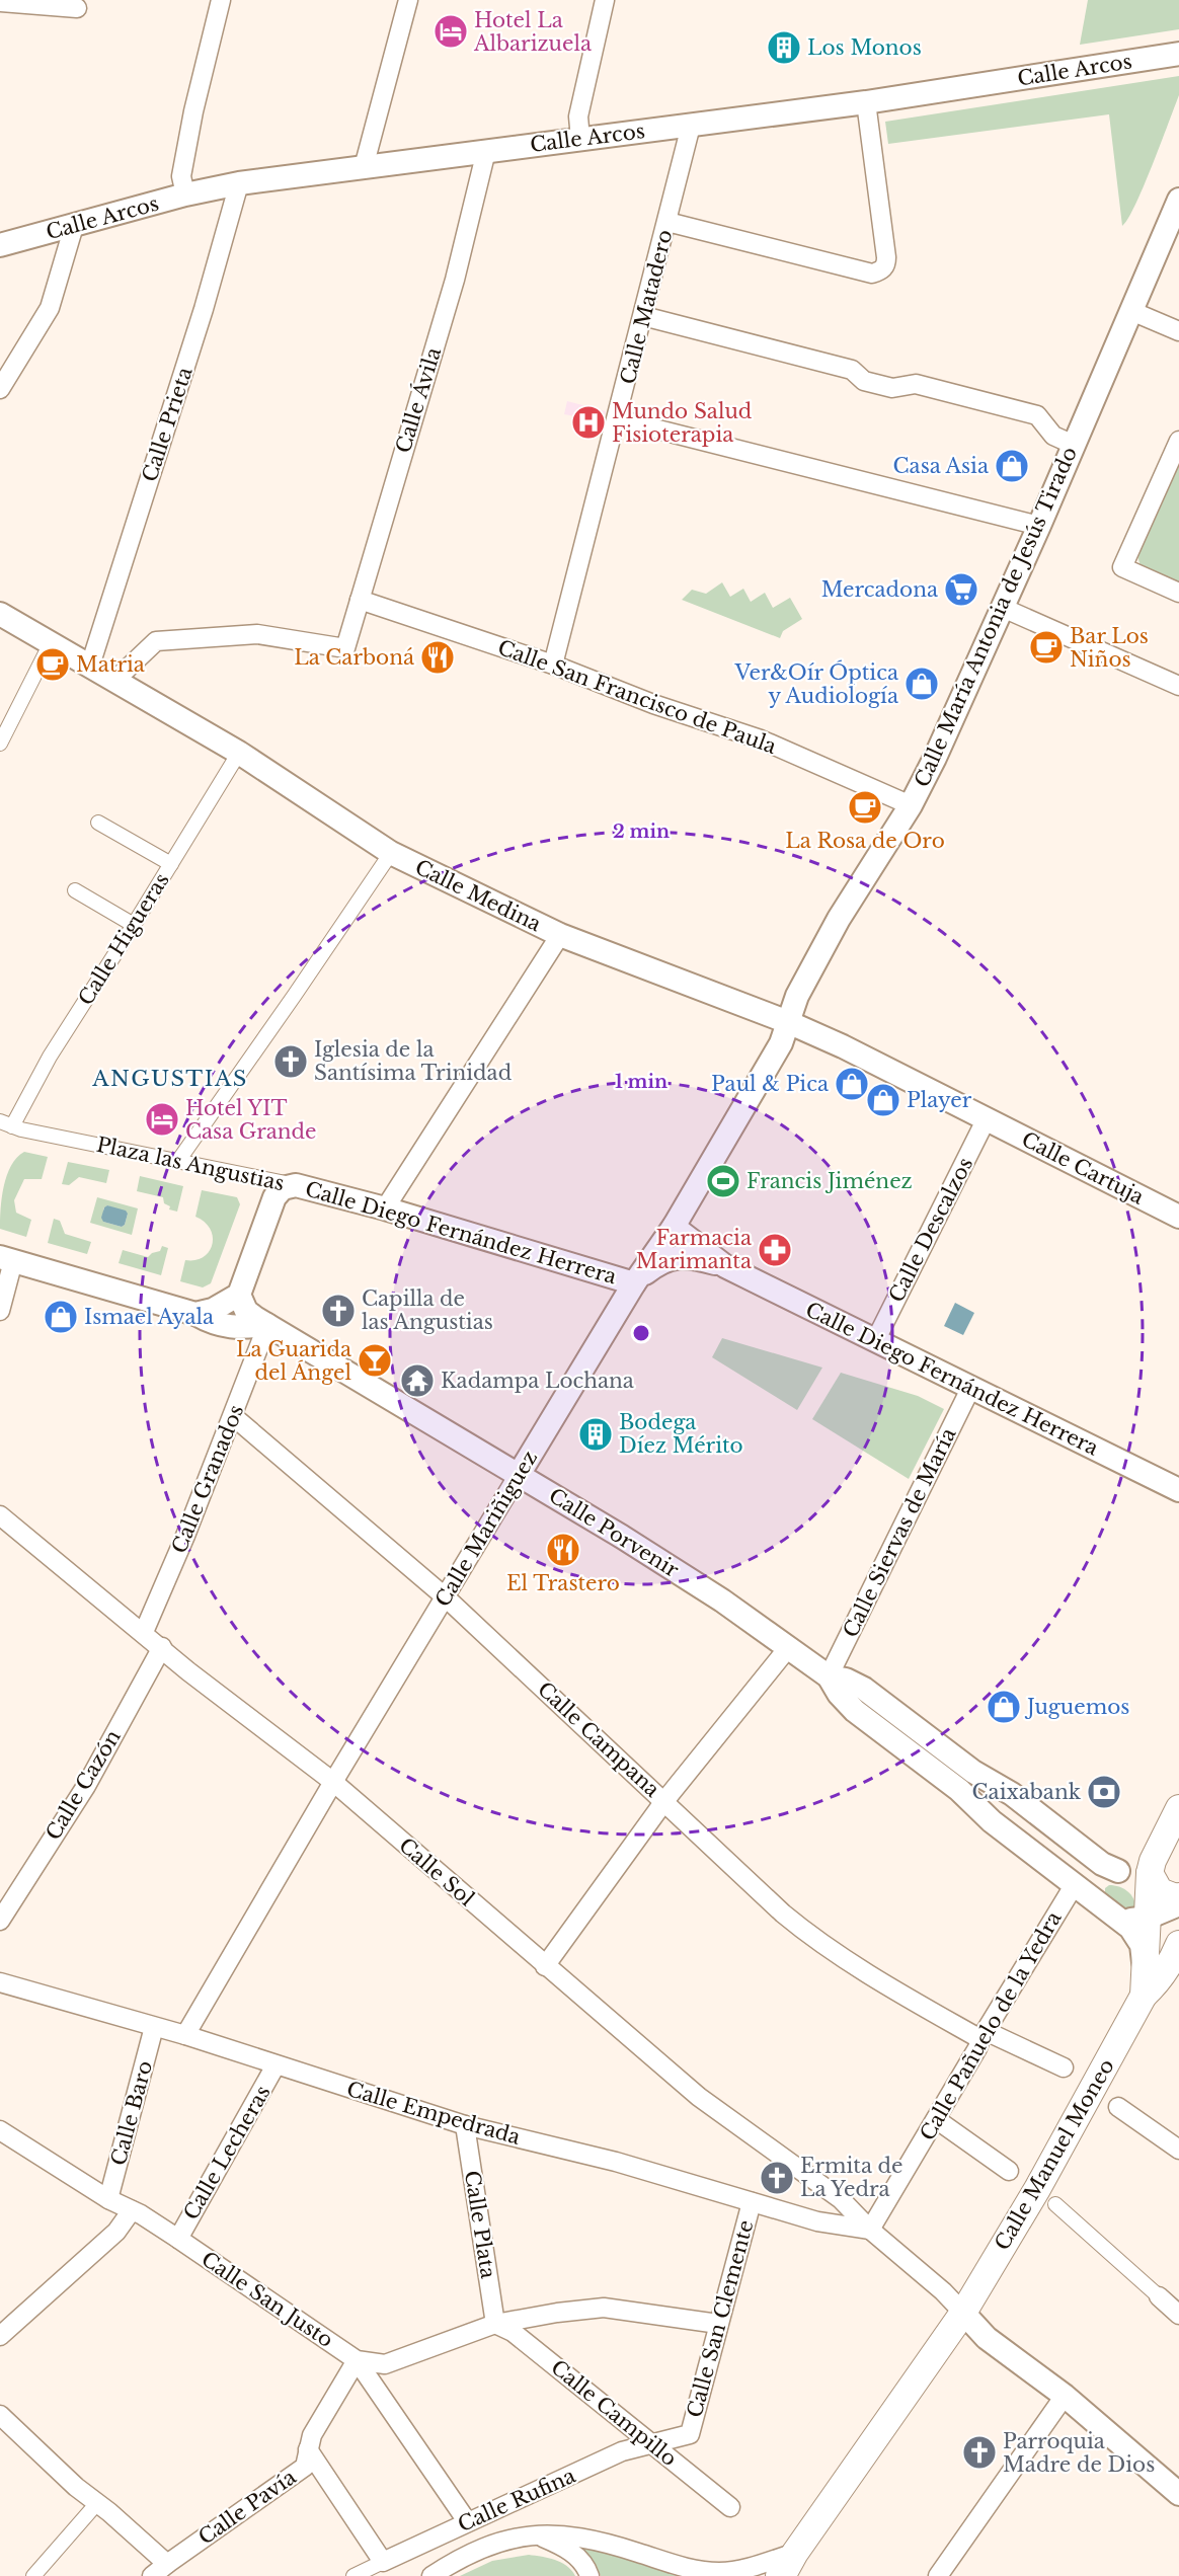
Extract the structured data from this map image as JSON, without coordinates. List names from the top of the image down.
{
  "streets": {
    "main road": ["Calle Manuel Moneo"],
    "street": [
      "Calle Arcos",
      "Calle Matadero",
      "Calle Ávila",
      "Calle Prieta",
      "Calle María Antonia de Jesús Tirado",
      "Calle San Francisco de Paula",
      "Calle Medina",
      "Calle Higueras",
      "Plaza las Angustias",
      "Calle Cartuja",
      "Calle Descalzos",
      "Calle Diego Fernández Herrera",
      "Calle Granados",
      "Calle Mariñiguez",
      "Calle Porvenir",
      "Calle Siervas de María",
      "Calle Campana",
      "Calle Cazón",
      "Calle Sol",
      "Calle Pañuelo de la Yedra",
      "Calle Baro",
      "Calle Empedrada",
      "Calle Lecheras",
      "Calle Plata",
      "Calle San Justo",
      "Calle San Clemente",
      "Calle Campillo",
      "Calle Rufina",
      "Calle Pavía"
    ]
  },
  "crossings": [
    ["Calle Arcos", "Calle Matadero"],
    ["Calle Arcos", "Calle Ávila"],
    ["Calle Arcos", "Calle Prieta"],
    ["Calle Matadero", "Calle San Francisco de Paula"],
    ["Calle Ávila", "Calle San Francisco de Paula"],
    ["Calle Ávila", "Calle Medina"],
    ["Calle Prieta", "Calle Medina"],
    ["Calle María Antonia de Jesús Tirado", "Calle San Francisco de Paula"],
    ["Calle María Antonia de Jesús Tirado", "Calle Medina"],
    ["Calle María Antonia de Jesús Tirado", "Calle Mariñiguez"],
    ["Calle Medina", "Calle Higueras"],
    ["Calle Medina", "Calle Cartuja"],
    ["Calle Medina", "Calle Descalzos"],
    ["Calle Medina", "Calle Mariñiguez"],
    ["Calle Higueras", "Plaza las Angustias"],
    ["Plaza las Angustias", "Calle Diego Fernández Herrera"],
    ["Plaza las Angustias", "Calle Porvenir"],
    ["Calle Cartuja", "Calle Descalzos"],
    ["Calle Descalzos", "Calle Diego Fernández Herrera"],
    ["Calle Diego Fernández Herrera", "Calle Mariñiguez"],
    ["Calle Diego Fernández Herrera", "Calle Siervas de María"],
    ["Calle Granados", "Calle Porvenir"],
    ["Calle Granados", "Calle Campana"],
    ["Calle Granados", "Calle Sol"],
    ["Calle Mariñiguez", "Calle Porvenir"],
    ["Calle Mariñiguez", "Calle Campana"],
    ["Calle Mariñiguez", "Calle Sol"],
    ["Calle Mariñiguez", "Calle Empedrada"],
    ["Calle Porvenir", "Calle Siervas de María"],
    ["Calle Porvenir", "Calle Pañuelo de la Yedra"],
    ["Calle Porvenir", "Calle Manuel Moneo"],
    ["Calle Campana", "Calle Pañuelo de la Yedra"],
    ["Calle Cazón", "Calle Sol"],
    ["Calle Sol", "Calle Pañuelo de la Yedra"],
    ["Calle Sol", "Calle Empedrada"],
    ["Calle Sol", "Calle Manuel Moneo"],
    ["Calle Pañuelo de la Yedra", "Calle Empedrada"],
    ["Calle Baro", "Calle Empedrada"],
    ["Calle Baro", "Calle San Justo"],
    ["Calle Empedrada", "Calle Lecheras"],
    ["Calle Empedrada", "Calle Plata"],
    ["Calle Empedrada", "Calle San Clemente"],
    ["Calle Lecheras", "Calle San Justo"],
    ["Calle Plata", "Calle San Justo"],
    ["Calle Plata", "Calle Campillo"],
    ["Calle San Justo", "Calle San Clemente"],
    ["Calle San Justo", "Calle Campillo"],
    ["Calle San Justo", "Calle Rufina"],
    ["Calle San Justo", "Calle Pavía"],
    ["Calle San Clemente", "Calle Campillo"],
    ["Calle San Clemente", "Calle Rufina"],
    ["Calle Campillo", "Calle Rufina"]
  ],
  "districts": ["ANGUSTIAS"],
  "places": {
    "hotel": ["Hotel La Albarizuela", "Hotel YIT Casa Grande"],
    "building": ["Los Monos", "Bodega Díez Mérito"],
    "hospital": ["Mundo Salud Fisioterapia"],
    "shop": [
      "Casa Asia",
      "Ver&Oír Óptica y Audiología",
      "Paul & Pica",
      "Player",
      "Ismael Ayala",
      "Juguemos"
    ],
    "supermarket": ["Mercadona"],
    "cafe": ["Bar Los Niños", "Matria", "La Rosa de Oro"],
    "restaurant": ["La Carboná", "El Trastero"],
    "church": [
      "Iglesia de la Santísima Trinidad",
      "Capilla de las Angustias",
      "Ermita de La Yedra",
      "Parroquia Madre de Dios"
    ],
    "sports": ["Francis Jiménez"],
    "pharmacy": ["Farmacia Marimanta"],
    "bar": ["La Guarida del Ángel"],
    "temple": ["Kadampa Lochana"],
    "bank": ["Caixabank"]
  },
  "rings": ["2 min", "1 min"]
}
